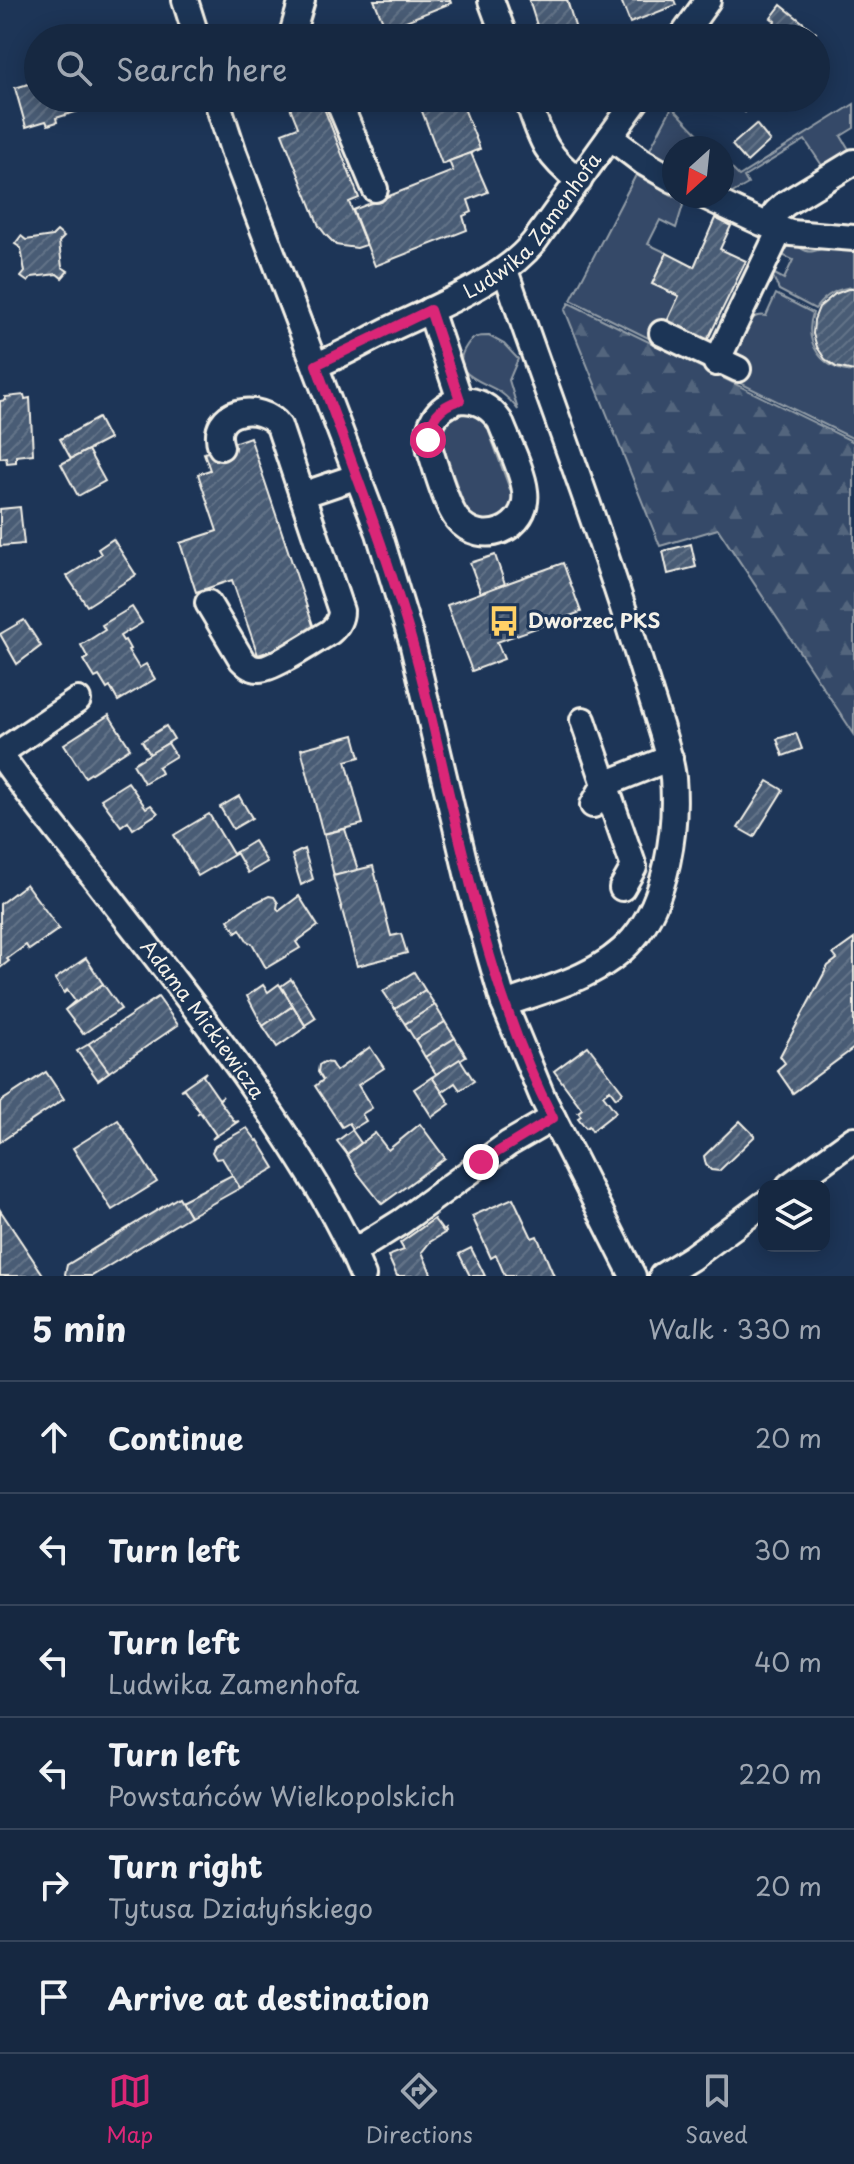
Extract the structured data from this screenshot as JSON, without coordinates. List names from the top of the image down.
{
  "streets": {
    "street": ["Ludwika Zamenhofa", "Adama Mickiewicza"]
  },
  "places": {
    "bus stop": ["Dworzec PKS"]
  },
  "north": "bottom left",
  "page": {
    "search": "Search here",
    "heading": ["5 min", "Walk · 330 m"],
    "list": [
      ["Continue", "20 m"],
      ["Turn left", "30 m"],
      ["Turn left", "Ludwika Zamenhofa", "40 m"],
      ["Turn left", "Powstańców Wielkopolskich", "220 m"],
      ["Turn right", "Tytusa Działyńskiego", "20 m"],
      "Arrive at destination"
    ],
    "nav": ["Map", "Directions", "Saved"]
  }
}
